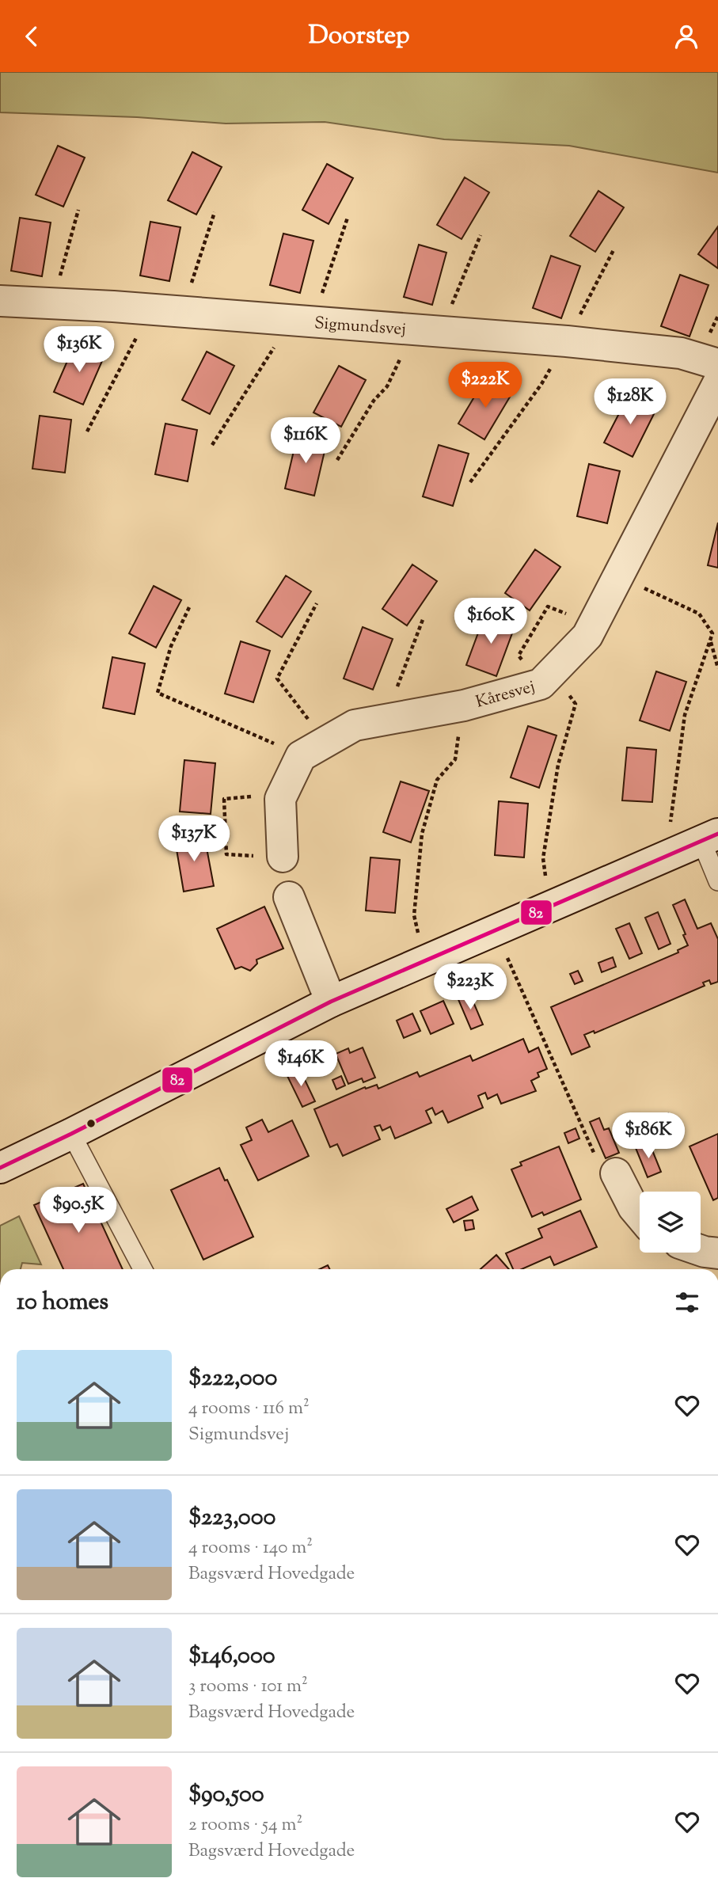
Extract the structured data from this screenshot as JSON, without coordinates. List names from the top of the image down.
{
  "streets": {
    "street": ["Sigmundsvej", "Kåresvej"]
  },
  "lines": ["transit line 82"],
  "page": {
    "header": "Doorstep",
    "price": [
      "$136K",
      "$222K",
      "$128K",
      "$116K",
      "$160K",
      "$137K",
      "$223K",
      "$146K",
      "$186K",
      "$90.5K"
    ],
    "heading": "10 homes",
    "list": [
      {
        "name": "$222,000",
        "note": "4 rooms · 116 m² · Sigmundsvej"
      },
      {
        "name": "$223,000",
        "note": "4 rooms · 140 m² · Bagsværd Hovedgade"
      },
      {
        "name": "$146,000",
        "note": "3 rooms · 101 m² · Bagsværd Hovedgade"
      },
      {
        "name": "$90,500",
        "note": "2 rooms · 54 m² · Bagsværd Hovedgade"
      }
    ]
  }
}
